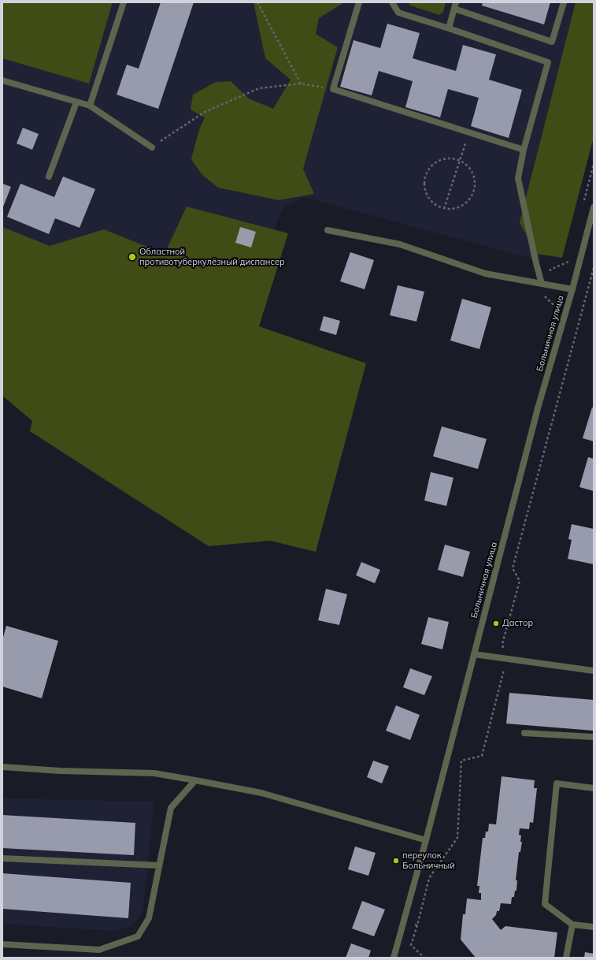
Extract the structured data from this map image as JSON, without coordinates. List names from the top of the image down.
{
  "streets": {
    "street": ["Больничная улица"]
  },
  "places": ["Областной противотуберкулёзный диспансер", "Дастор", "переулок Больничный"]
}
